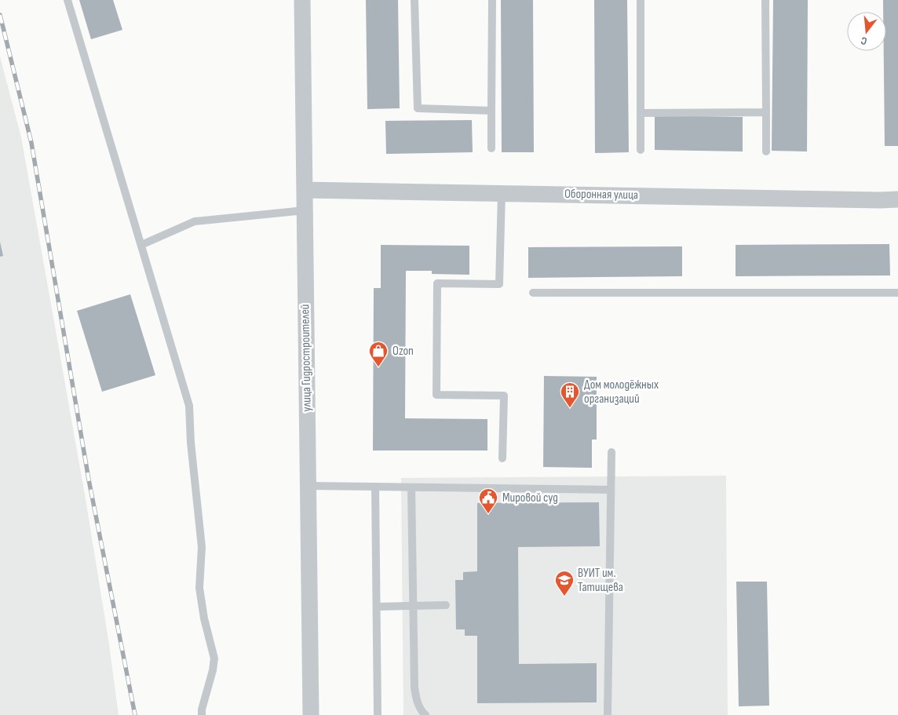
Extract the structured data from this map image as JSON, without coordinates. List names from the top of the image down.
{
  "streets": {
    "street": ["Оборонная улица", "улица Гидростроителей"]
  },
  "crossings": [
    ["Оборонная улица", "улица Гидростроителей"]
  ],
  "places": {
    "shop": ["Ozon"],
    "building": ["Дом молодёжных организаций"],
    "public building": ["Мировой суд"],
    "school or university": ["ВУИТ им. Татищева"]
  },
  "north": "bottom"
}
